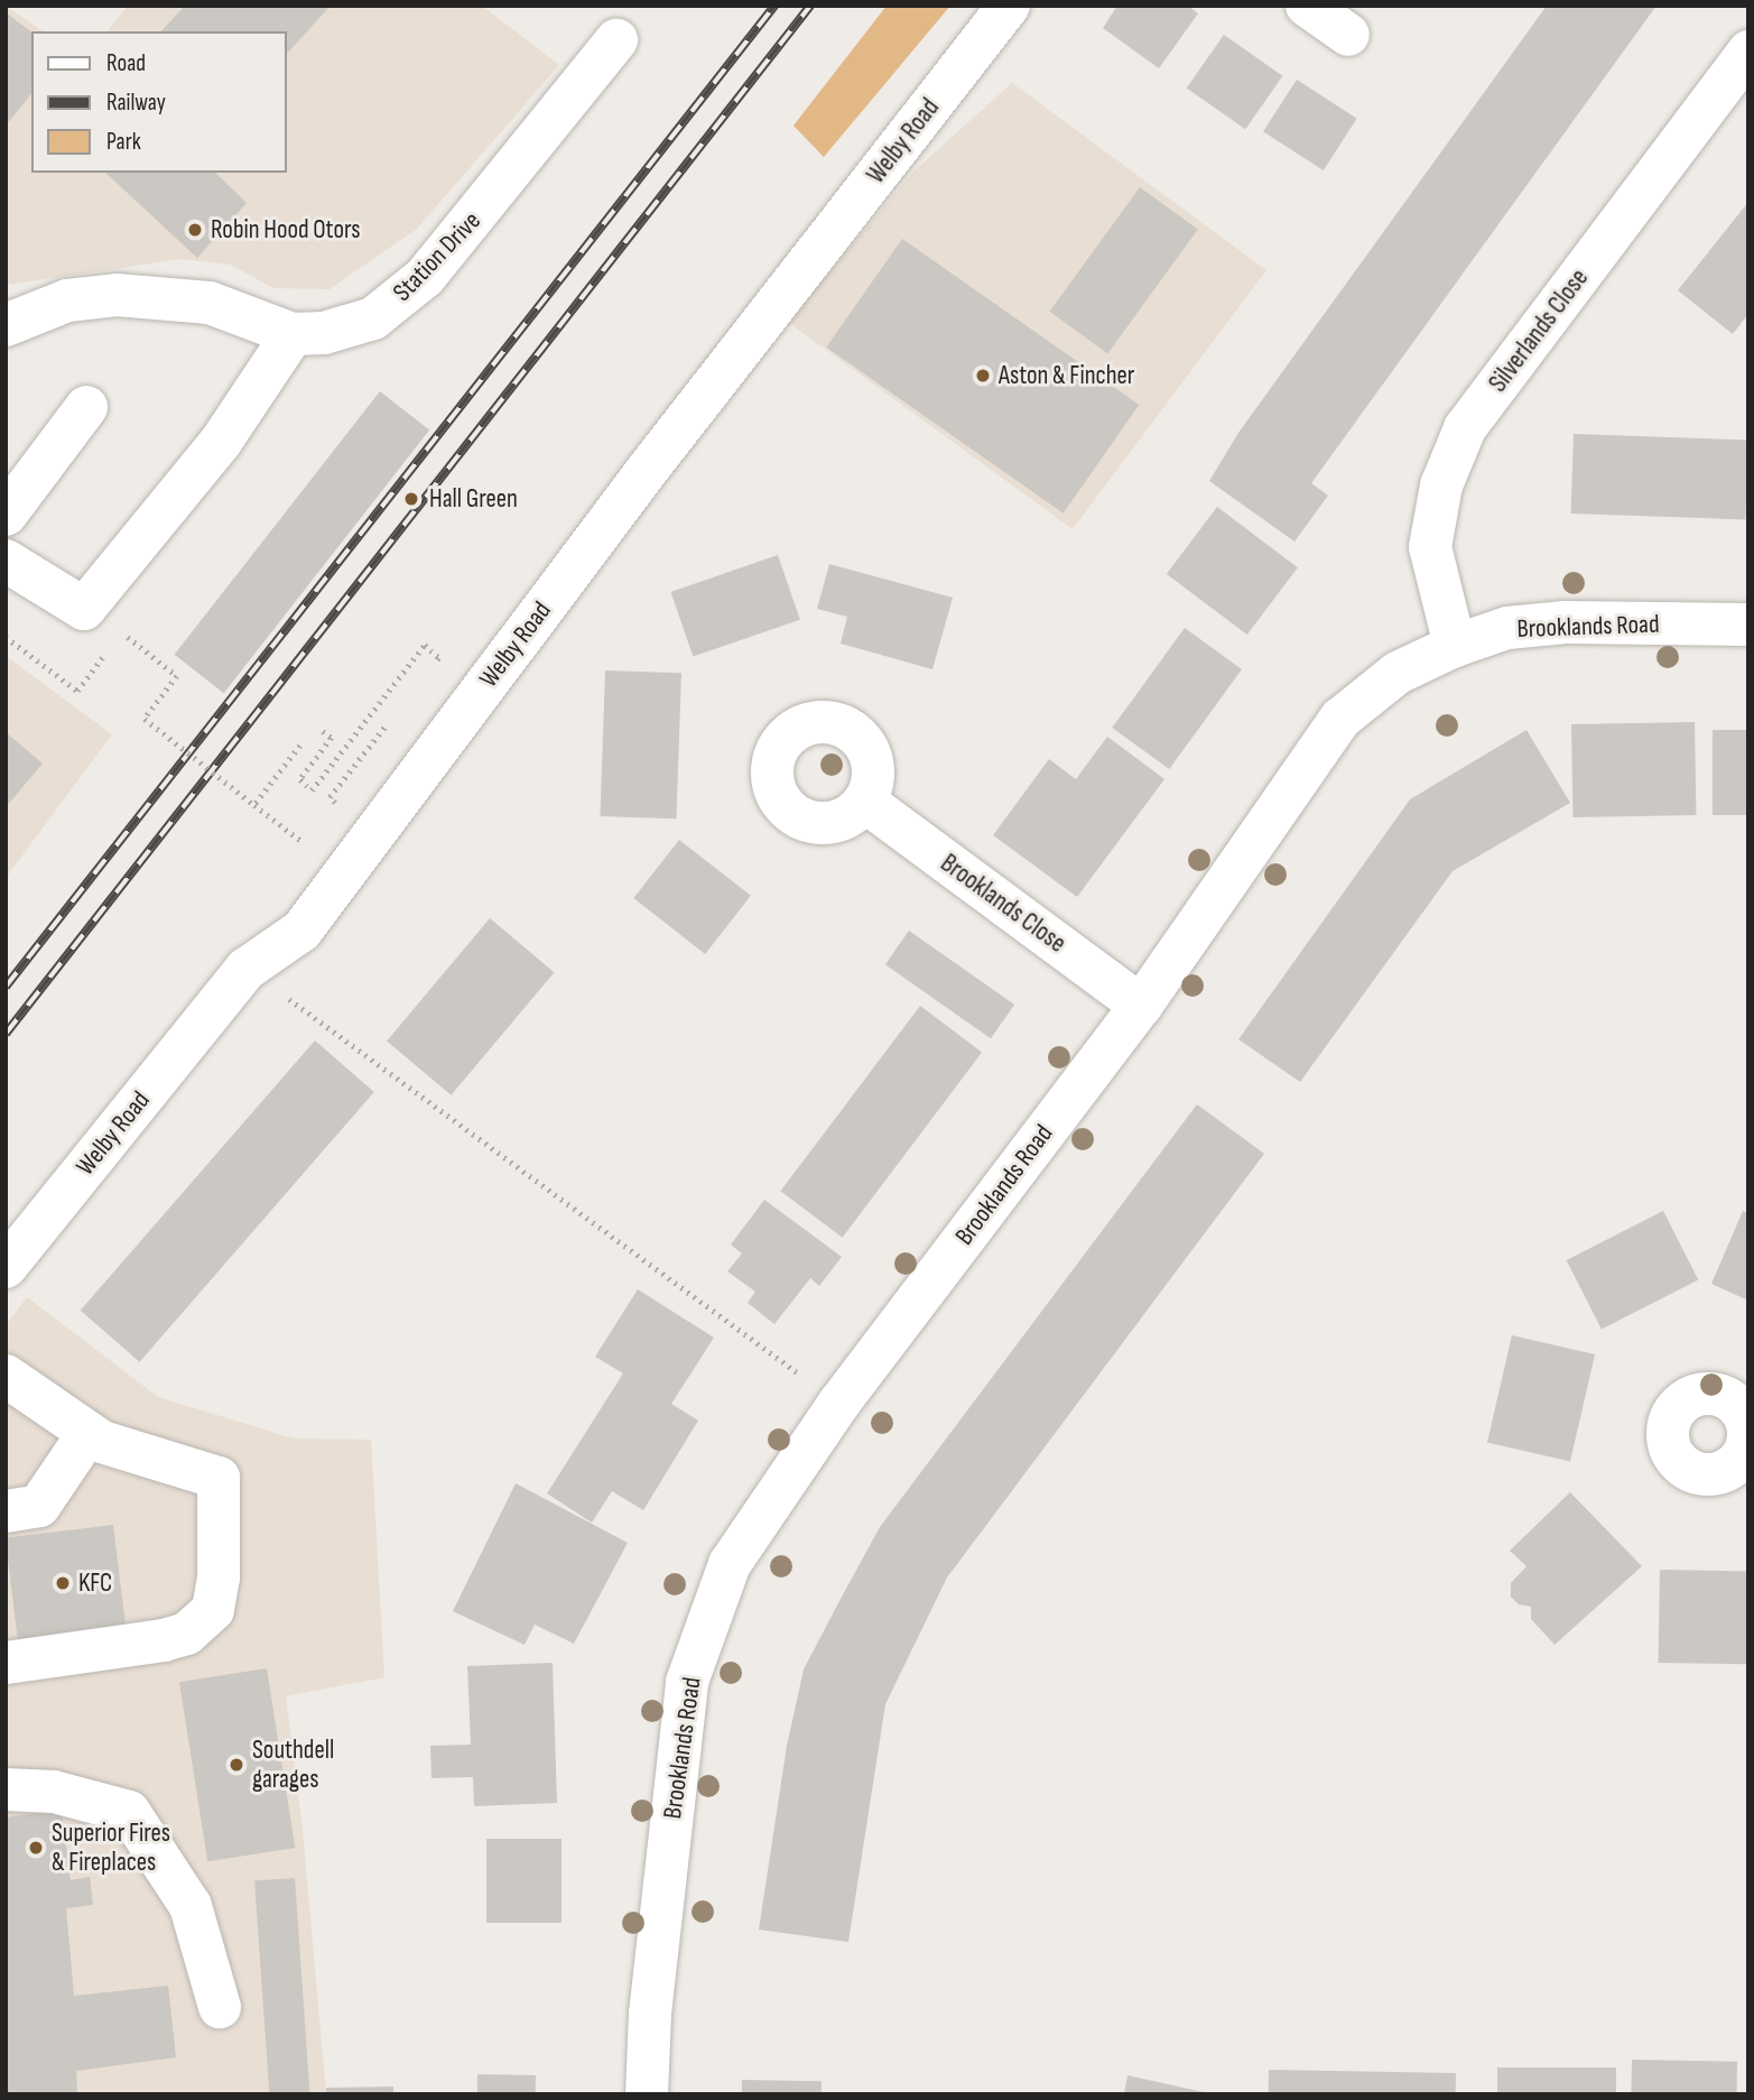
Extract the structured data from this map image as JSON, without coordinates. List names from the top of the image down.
{
  "streets": {
    "street": [
      "Welby Road",
      "Station Drive",
      "Silverlands Close",
      "Brooklands Road",
      "Brooklands Close"
    ]
  },
  "crossings": [
    ["Silverlands Close", "Brooklands Road"],
    ["Brooklands Road", "Brooklands Close"]
  ],
  "places": [
    "Robin Hood Otors",
    "Aston & Fincher",
    "Hall Green",
    "KFC",
    "Southdell garages",
    "Superior Fires & Fireplaces"
  ],
  "legend": ["Road", "Railway", "Park"]
}
